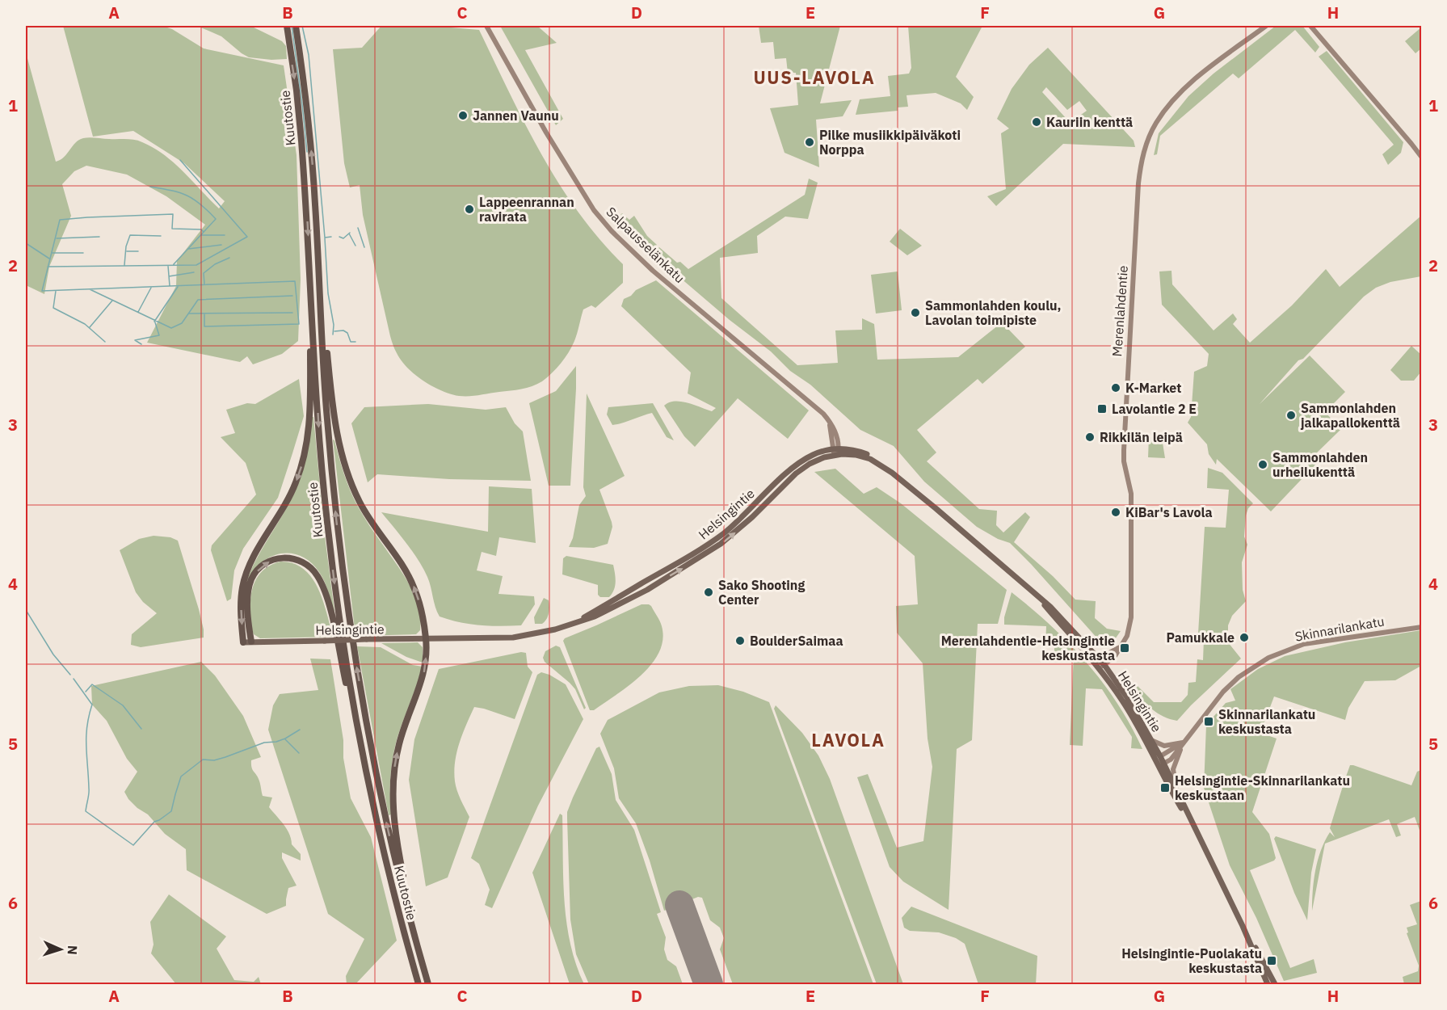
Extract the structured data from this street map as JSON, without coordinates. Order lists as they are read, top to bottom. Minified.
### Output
{"streets":{"highway":["Kuutostie"],"main road":["Salpausselänkatu","Merenlahdentie","Helsingintie","Skinnarilankatu"]},"crossings":[["Salpausselänkatu","Helsingintie"],["Merenlahdentie","Helsingintie"],["Helsingintie","Skinnarilankatu"]],"districts":["UUS-LAVOLA","LAVOLA"],"places":{"other":["Jannen Vaunu","Kauriin kenttä","Pilke musiikkipäiväkoti Norppa","Lappeenrannan ravirata","Sammonlahden koulu, Lavolan toimipiste","K-Market","Sammonlahden jalkapallokenttä","Rikkilän leipä","Sammonlahden urheilukenttä","KiBar's Lavola","Sako Shooting Center","Pamukkale","BoulderSaimaa"],"transit":["Lavolantie 2 E","Merenlahdentie-Helsingintie keskustasta","Skinnarilankatu keskustasta","Helsingintie-Skinnarilankatu keskustaan","Helsingintie-Puolakatu keskustasta"]},"north":"right","grid":{"columns":["A","B","C","D","E","F","G","H"],"rows":["1","2","3","4","5","6"]}}
